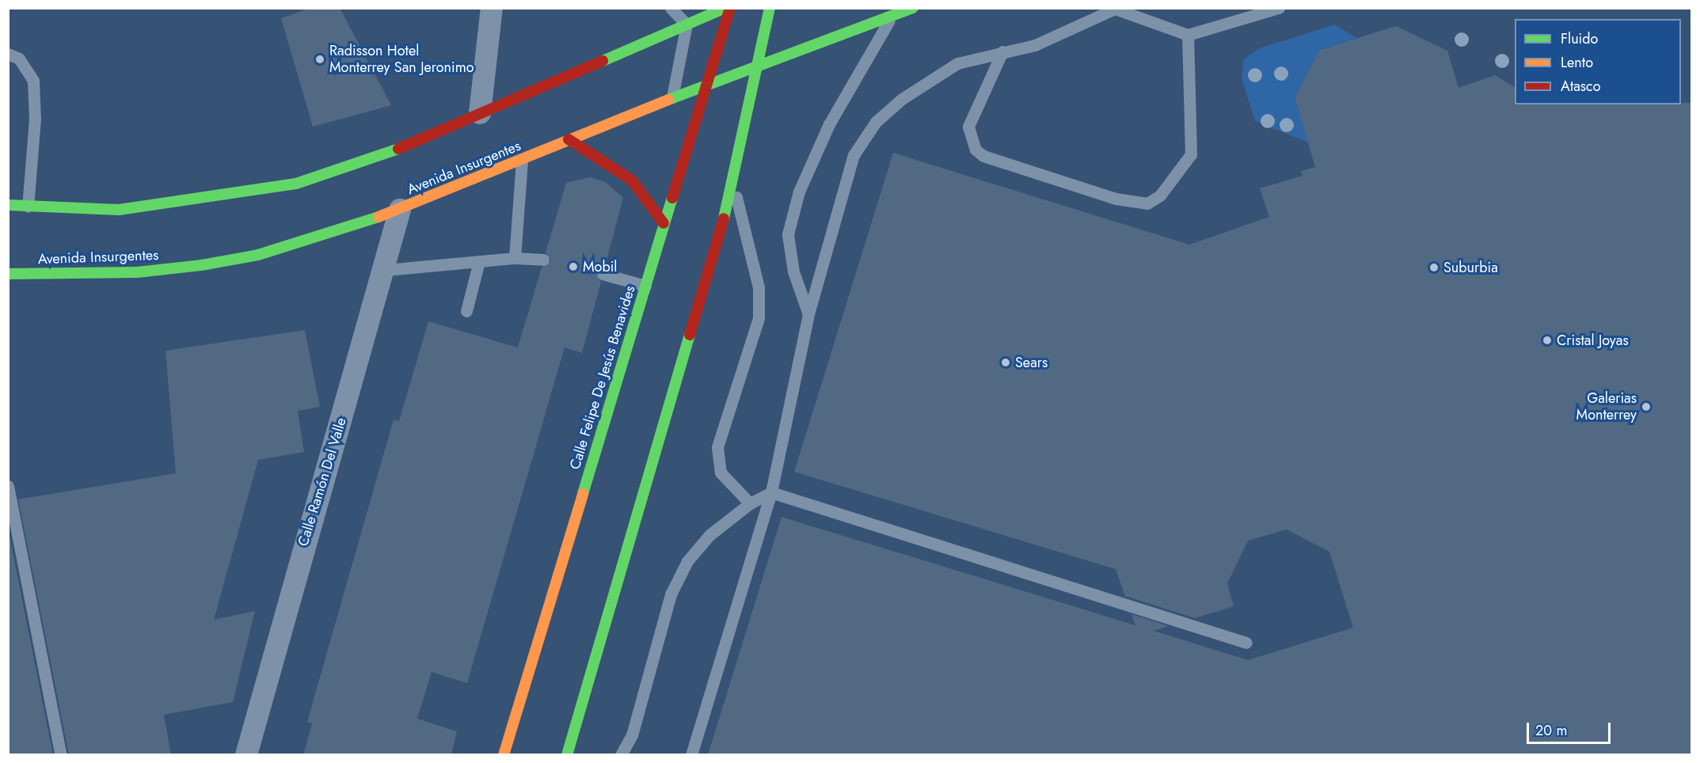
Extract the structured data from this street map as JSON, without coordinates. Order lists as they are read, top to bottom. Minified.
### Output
{"streets":{"main road":["Avenida Insurgentes","Calle Felipe De Jesús Benavides"],"street":["Calle Ramón Del Valle"]},"crossings":[["Avenida Insurgentes","Calle Felipe De Jesús Benavides"],["Avenida Insurgentes","Calle Ramón Del Valle"]],"places":["Radisson Hotel Monterrey San Jeronimo","Mobil","Suburbia","Cristal Joyas","Sears","Galerias Monterrey"],"legend":["Fluido","Lento","Atasco"],"scale_bar":"20 m"}
